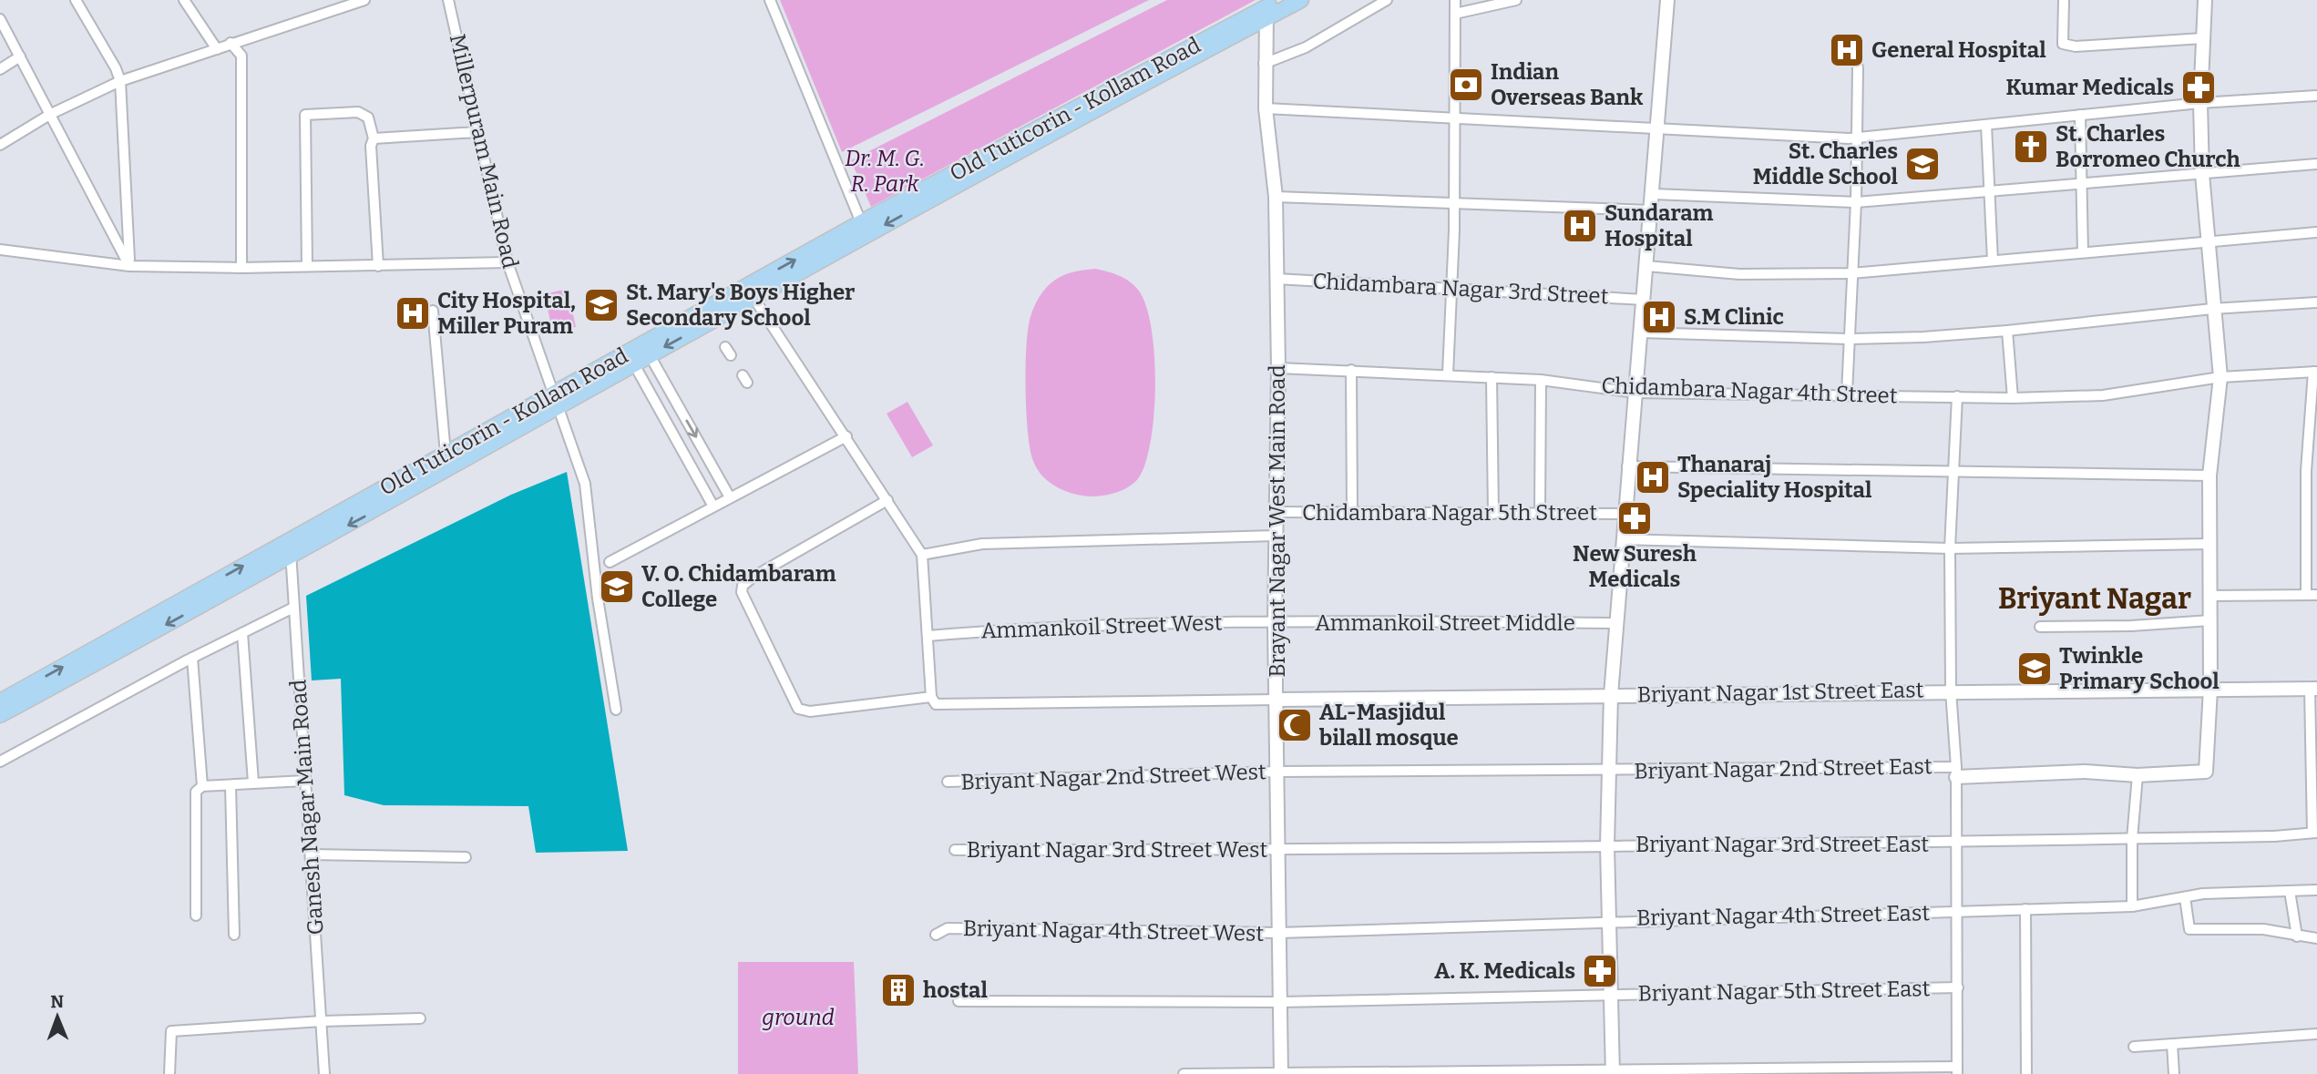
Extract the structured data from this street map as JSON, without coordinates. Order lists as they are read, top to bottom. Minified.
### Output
{"streets":{"main road":["Old Tuticorin - Kollam Road"],"street":["Millerpuram Main Road","Chidambara Nagar 3rd Street","Chidambara Nagar 4th Street","Chidambara Nagar 5th Street","Brayant Nagar West Main Road","Ammankoil Street Middle","Ammankoil Street West","Briyant Nagar 1st Street East","Briyant Nagar 2nd Street East","Briyant Nagar 2nd Street West","Ganesh Nagar Main Road","Briyant Nagar 3rd Street East","Briyant Nagar 3rd Street West","Briyant Nagar 4th Street East","Briyant Nagar 4th Street West","Briyant Nagar 5th Street East"]},"crossings":[["Old Tuticorin - Kollam Road","Millerpuram Main Road"],["Old Tuticorin - Kollam Road","Brayant Nagar West Main Road"],["Old Tuticorin - Kollam Road","Ganesh Nagar Main Road"],["Chidambara Nagar 3rd Street","Brayant Nagar West Main Road"],["Chidambara Nagar 4th Street","Brayant Nagar West Main Road"],["Chidambara Nagar 5th Street","Brayant Nagar West Main Road"],["Brayant Nagar West Main Road","Ammankoil Street Middle"],["Brayant Nagar West Main Road","Ammankoil Street West"],["Brayant Nagar West Main Road","Briyant Nagar 1st Street East"],["Brayant Nagar West Main Road","Briyant Nagar 2nd Street East"],["Brayant Nagar West Main Road","Briyant Nagar 2nd Street West"],["Brayant Nagar West Main Road","Briyant Nagar 3rd Street East"],["Brayant Nagar West Main Road","Briyant Nagar 3rd Street West"],["Brayant Nagar West Main Road","Briyant Nagar 4th Street East"],["Brayant Nagar West Main Road","Briyant Nagar 4th Street West"],["Brayant Nagar West Main Road","Briyant Nagar 5th Street East"],["Ammankoil Street Middle","Ammankoil Street West"],["Briyant Nagar 2nd Street East","Briyant Nagar 2nd Street West"],["Briyant Nagar 3rd Street East","Briyant Nagar 3rd Street West"],["Briyant Nagar 4th Street East","Briyant Nagar 4th Street West"]],"districts":["Briyant Nagar"],"parks":["Dr. M. G. R. Park","ground"],"places":{"hospital":["General Hospital","Sundaram Hospital","City Hospital, Miller Puram","S.M Clinic","Thanaraj Speciality Hospital"],"bank":["Indian Overseas Bank"],"pharmacy":["Kumar Medicals","New Suresh Medicals","A. K. Medicals"],"church":["St. Charles Borromeo Church"],"school or university":["St. Charles Middle School","St. Mary's Boys Higher Secondary School","V. O. Chidambaram College","Twinkle Primary School"],"mosque":["AL-Masjidul bilall mosque"],"building":["hostal"]},"north":"top"}
